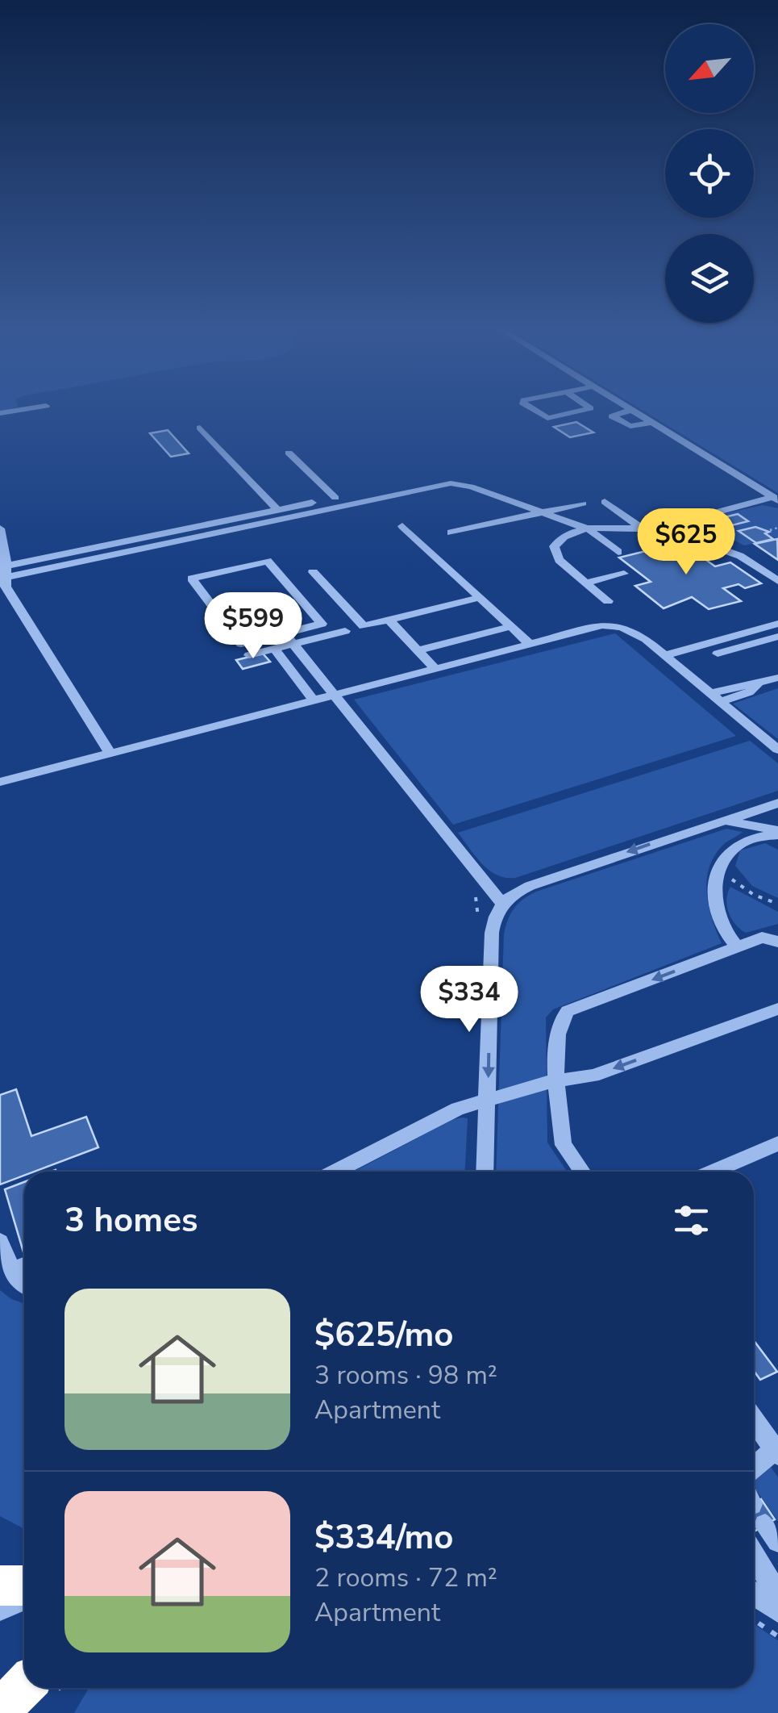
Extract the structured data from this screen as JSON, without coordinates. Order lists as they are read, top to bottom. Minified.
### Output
{"north":"bottom left","page":{"price":["$625","$599","$334"],"heading":"3 homes","list":[{"name":"$625/mo","note":"3 rooms · 98 m² · Apartment"},{"name":"$334/mo","note":"2 rooms · 72 m² · Apartment"}]}}
